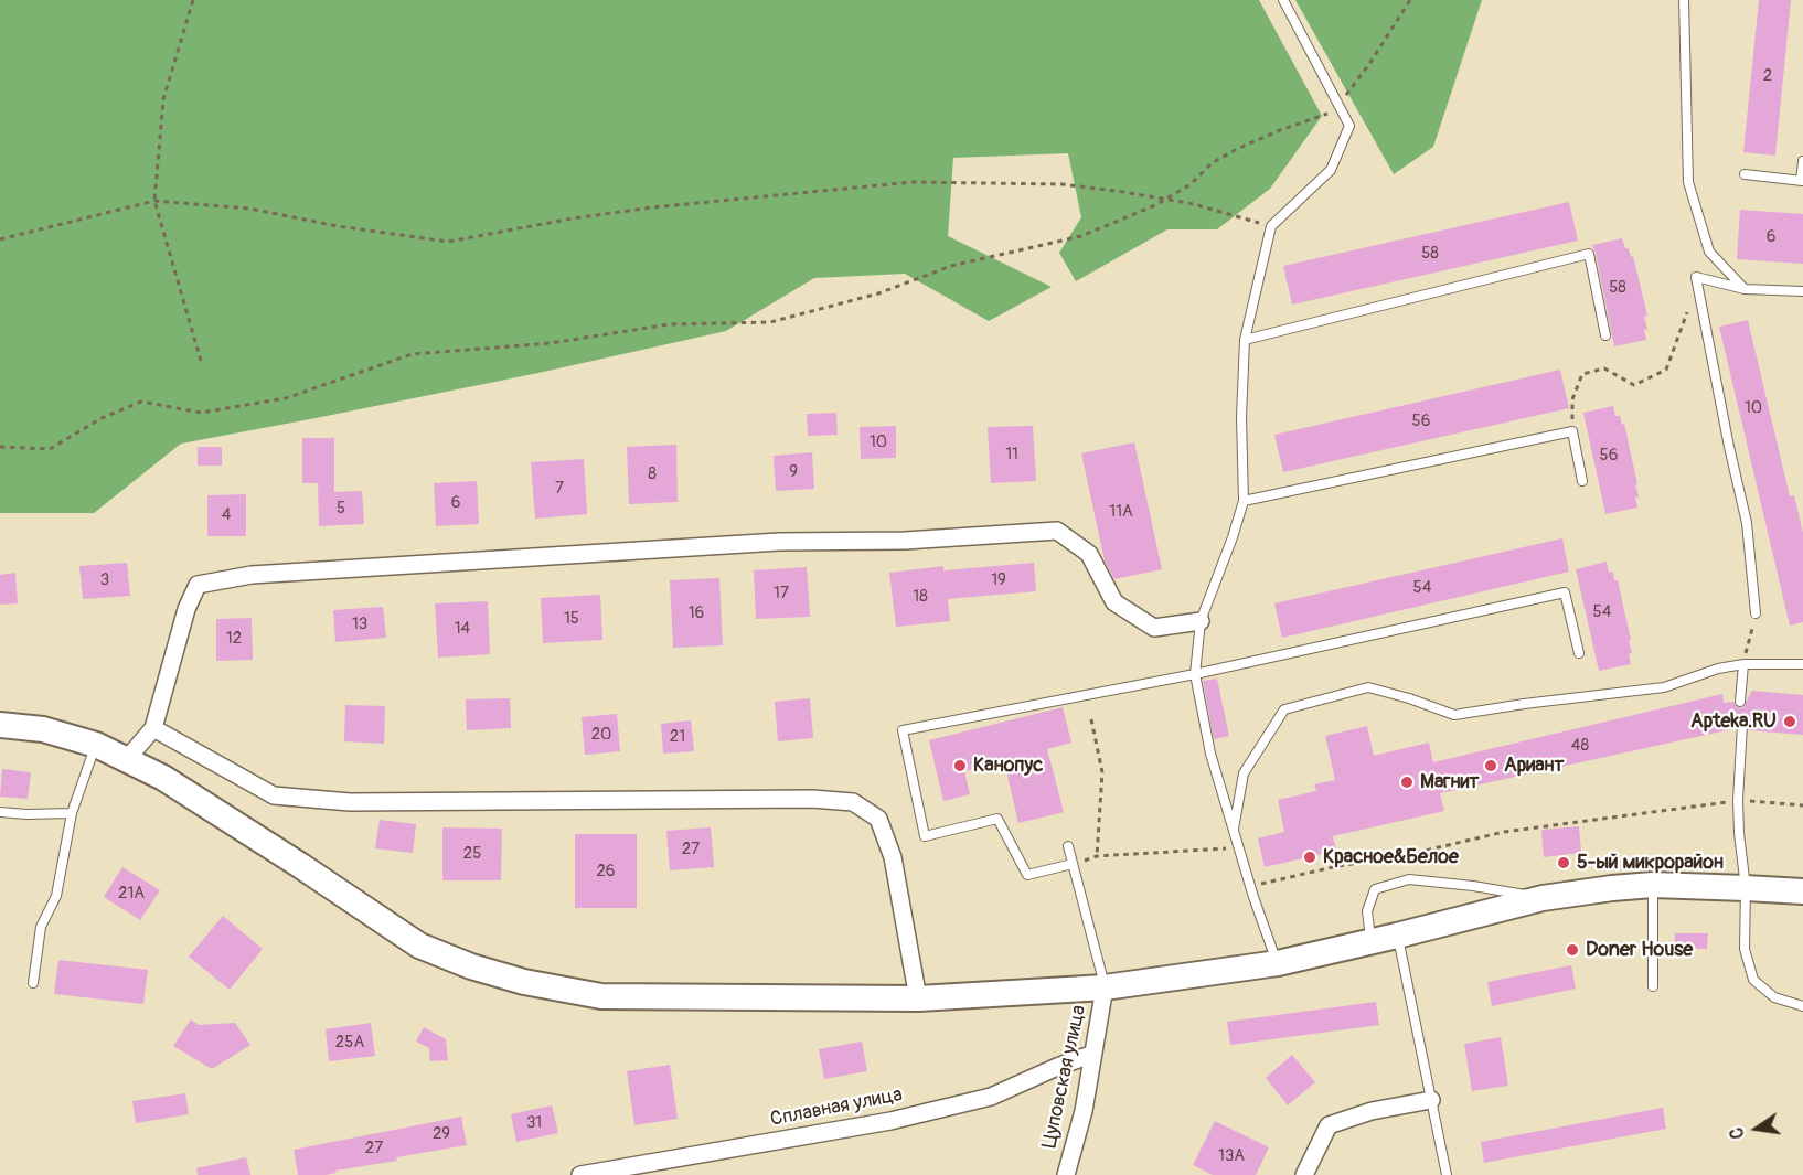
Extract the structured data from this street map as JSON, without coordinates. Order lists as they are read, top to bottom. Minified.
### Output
{"streets":{"street":["Цуповская улица","Сплавная улица"]},"crossings":[["Цуповская улица","Сплавная улица"]],"places":["Apteka.RU","Канопус","Ариант","Магнит","Красное&Белое","5-ый микрорайон","Doner House"],"house_numbers":["2","6","58","58","10","56","10","11","56","9","8","7","6","5","11А","4","3","19","54","17","18","54","16","15","13","14","12","20","21","48","27","25","26","21А","25А","31","29","27","13А"],"north":"left"}
